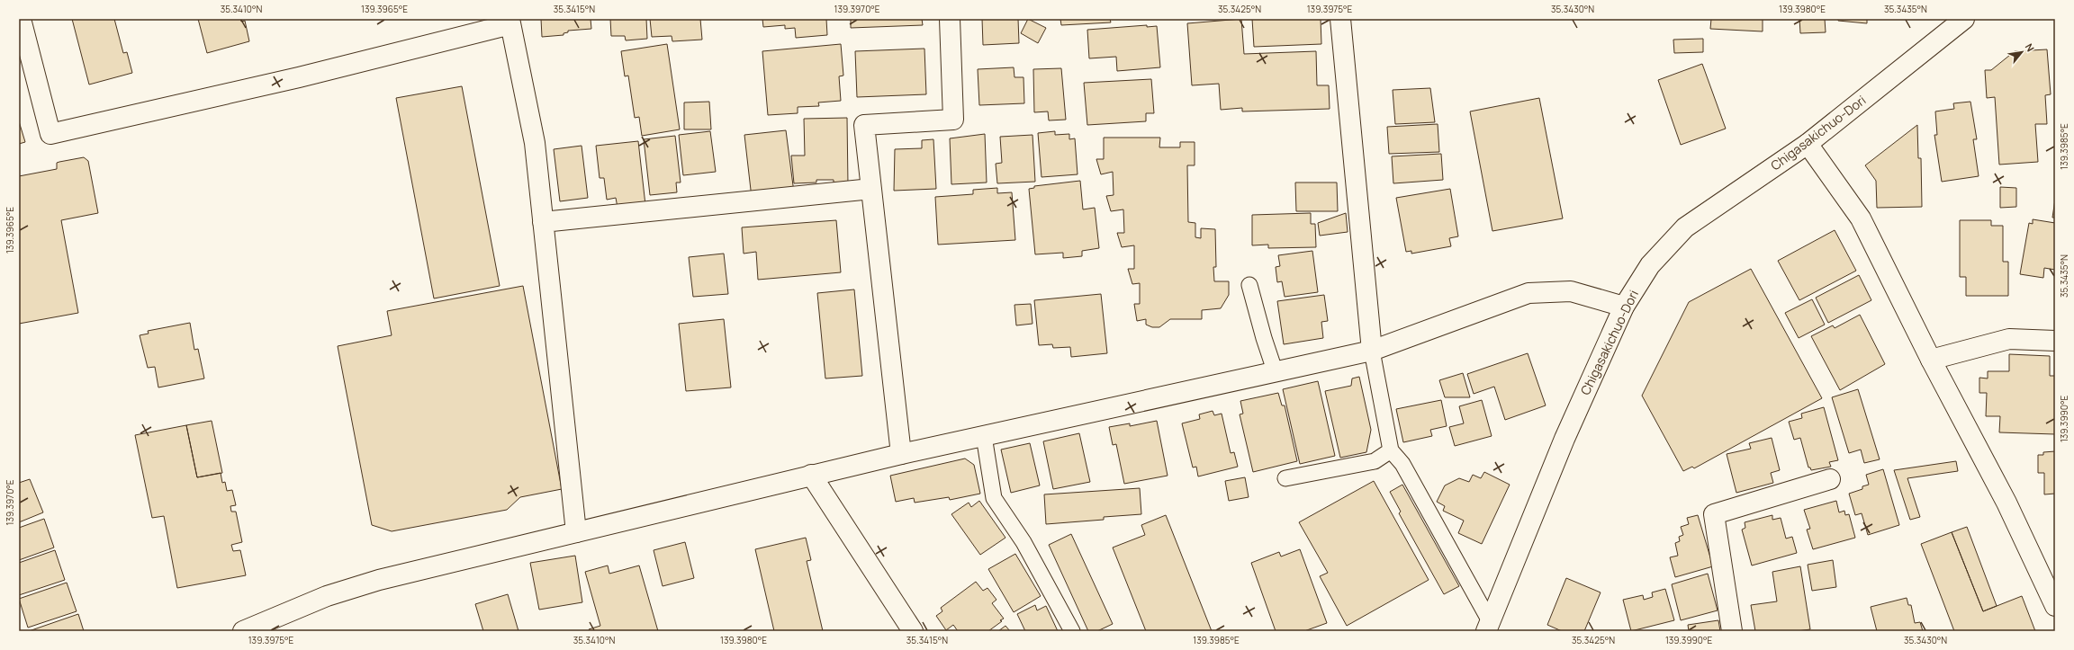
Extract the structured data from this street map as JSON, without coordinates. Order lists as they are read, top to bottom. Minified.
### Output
{"streets":{"street":["Chigasakichuo-Dori"]},"north":"top right","coordinates":["35.3410°N","139.3965°E","35.3415°N","139.3970°E","35.3425°N","139.3975°E","35.3430°N","139.3980°E","35.3435°N","139.3985°E","139.3990°E"]}
